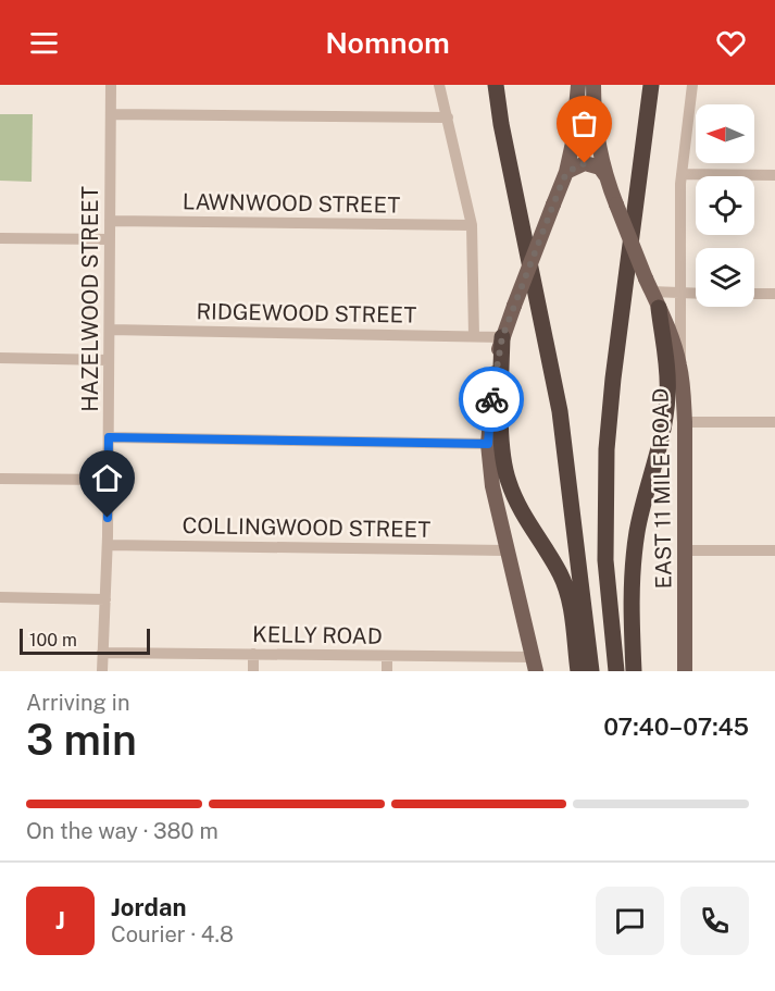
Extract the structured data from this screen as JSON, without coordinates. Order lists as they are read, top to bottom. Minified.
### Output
{"streets":{"main road":["EAST 11 MILE ROAD"],"street":["LAWNWOOD STREET","HAZELWOOD STREET","RIDGEWOOD STREET","COLLINGWOOD STREET","KELLY ROAD"]},"crossings":[["LAWNWOOD STREET","HAZELWOOD STREET"],["HAZELWOOD STREET","RIDGEWOOD STREET"],["HAZELWOOD STREET","COLLINGWOOD STREET"],["HAZELWOOD STREET","KELLY ROAD"]],"scale_bar":"100 m","north":"left","page":{"header":"Nomnom","scale":"100 m","heading":["3 min","Arriving in","07:40–07:45"],"panel":["Jordan","Courier · 4.8"],"bar":"On the way · 380 m","round":"J"}}
